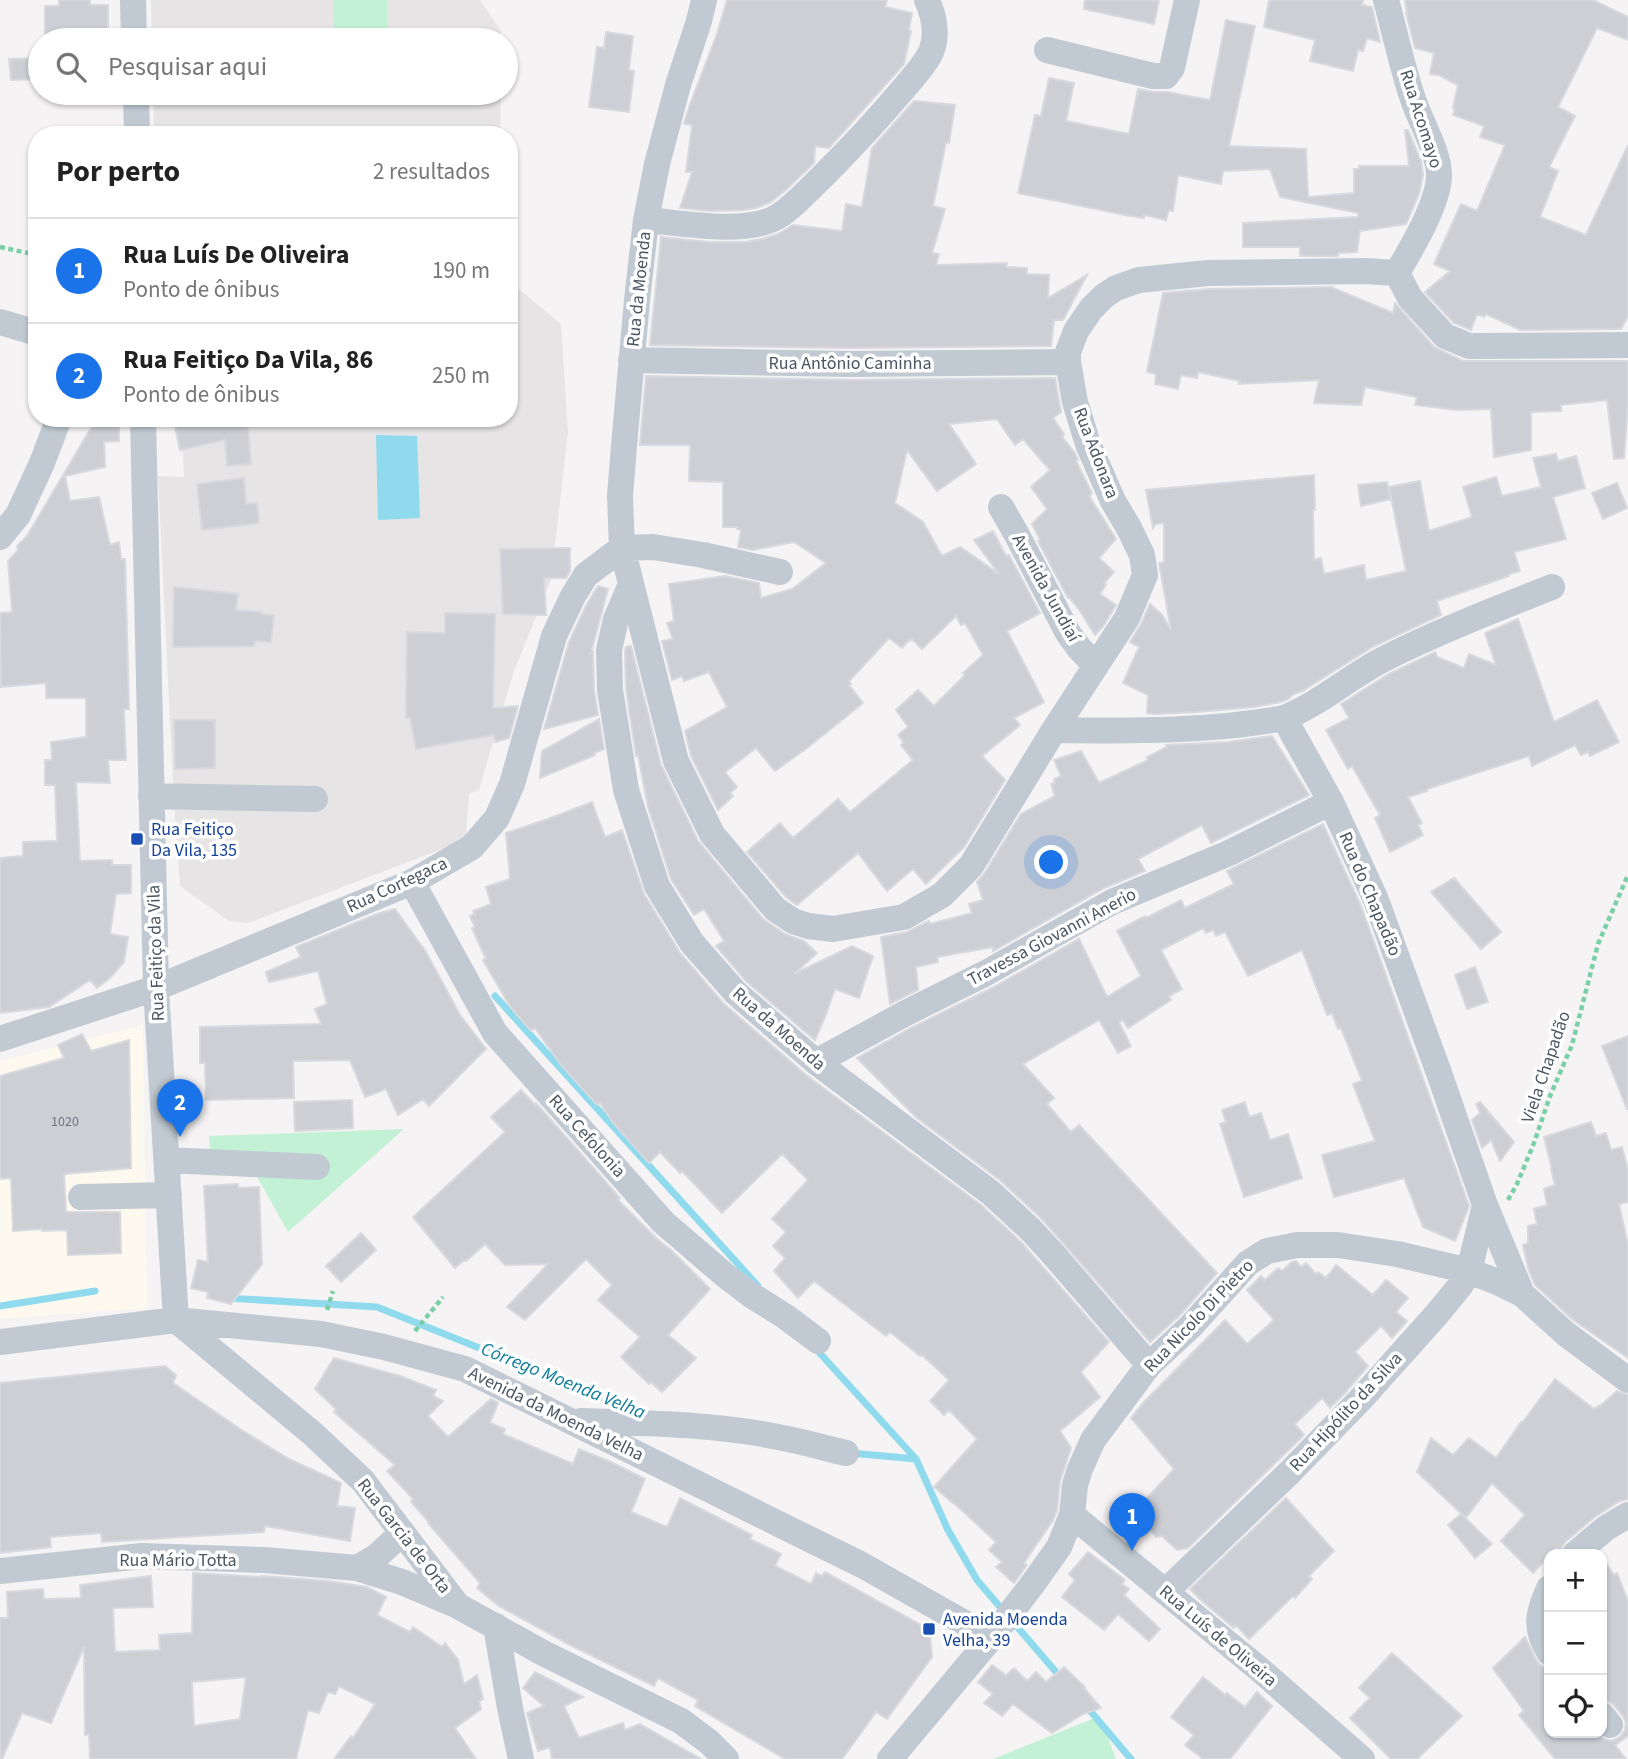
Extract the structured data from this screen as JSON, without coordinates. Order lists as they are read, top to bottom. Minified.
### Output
{"streets":{"street":["Rua Acomayo","Rua da Moenda","Rua Antônio Caminha","Rua Adonara","Avenida Jundiaí","Rua Cortegaca","Rua do Chapadão","Travessa Giovanni Anerio","Rua Feitiço da Vila","Rua Cefolonia","Rua Nicolo Di Pietro","Rua Hipólito da Silva","Avenida da Moenda Velha","Rua Garcia de Orta","Rua Mário Totta","Rua Luís de Oliveira"],"path":["Viela Chapadão"]},"crossings":[["Rua Acomayo","Rua Adonara"],["Rua da Moenda","Rua Antônio Caminha"],["Rua da Moenda","Rua Adonara"],["Rua da Moenda","Rua Cortegaca"],["Rua da Moenda","Travessa Giovanni Anerio"],["Rua da Moenda","Rua Nicolo Di Pietro"],["Rua Antônio Caminha","Rua Adonara"],["Rua Adonara","Avenida Jundiaí"],["Rua Cortegaca","Rua Feitiço da Vila"],["Rua Cortegaca","Rua Cefolonia"],["Rua do Chapadão","Travessa Giovanni Anerio"],["Rua do Chapadão","Viela Chapadão"],["Rua do Chapadão","Rua Nicolo Di Pietro"],["Rua do Chapadão","Rua Hipólito da Silva"],["Rua Feitiço da Vila","Avenida da Moenda Velha"],["Rua Feitiço da Vila","Rua Garcia de Orta"],["Viela Chapadão","Rua Hipólito da Silva"],["Rua Nicolo Di Pietro","Rua Hipólito da Silva"],["Rua Nicolo Di Pietro","Avenida da Moenda Velha"],["Rua Nicolo Di Pietro","Rua Luís de Oliveira"],["Rua Hipólito da Silva","Rua Luís de Oliveira"],["Avenida da Moenda Velha","Rua Garcia de Orta"],["Rua Garcia de Orta","Rua Mário Totta"]],"water":["Córrego Moenda Velha"],"places":{"transit":["Rua Feitiço Da Vila, 135","Avenida Moenda Velha, 39"]},"house_numbers":["1020"],"page":{"search":"Pesquisar aqui","heading":["Por perto","2 resultados"],"list":[{"mark":"1","name":"Rua Luís De Oliveira","note":"Ponto de ônibus","value":"190 m"},{"mark":"2","name":"Rua Feitiço Da Vila, 86","note":"Ponto de ônibus","value":"250 m"}],"pins":["2","1"],"map_buttons":["+","−"]}}
